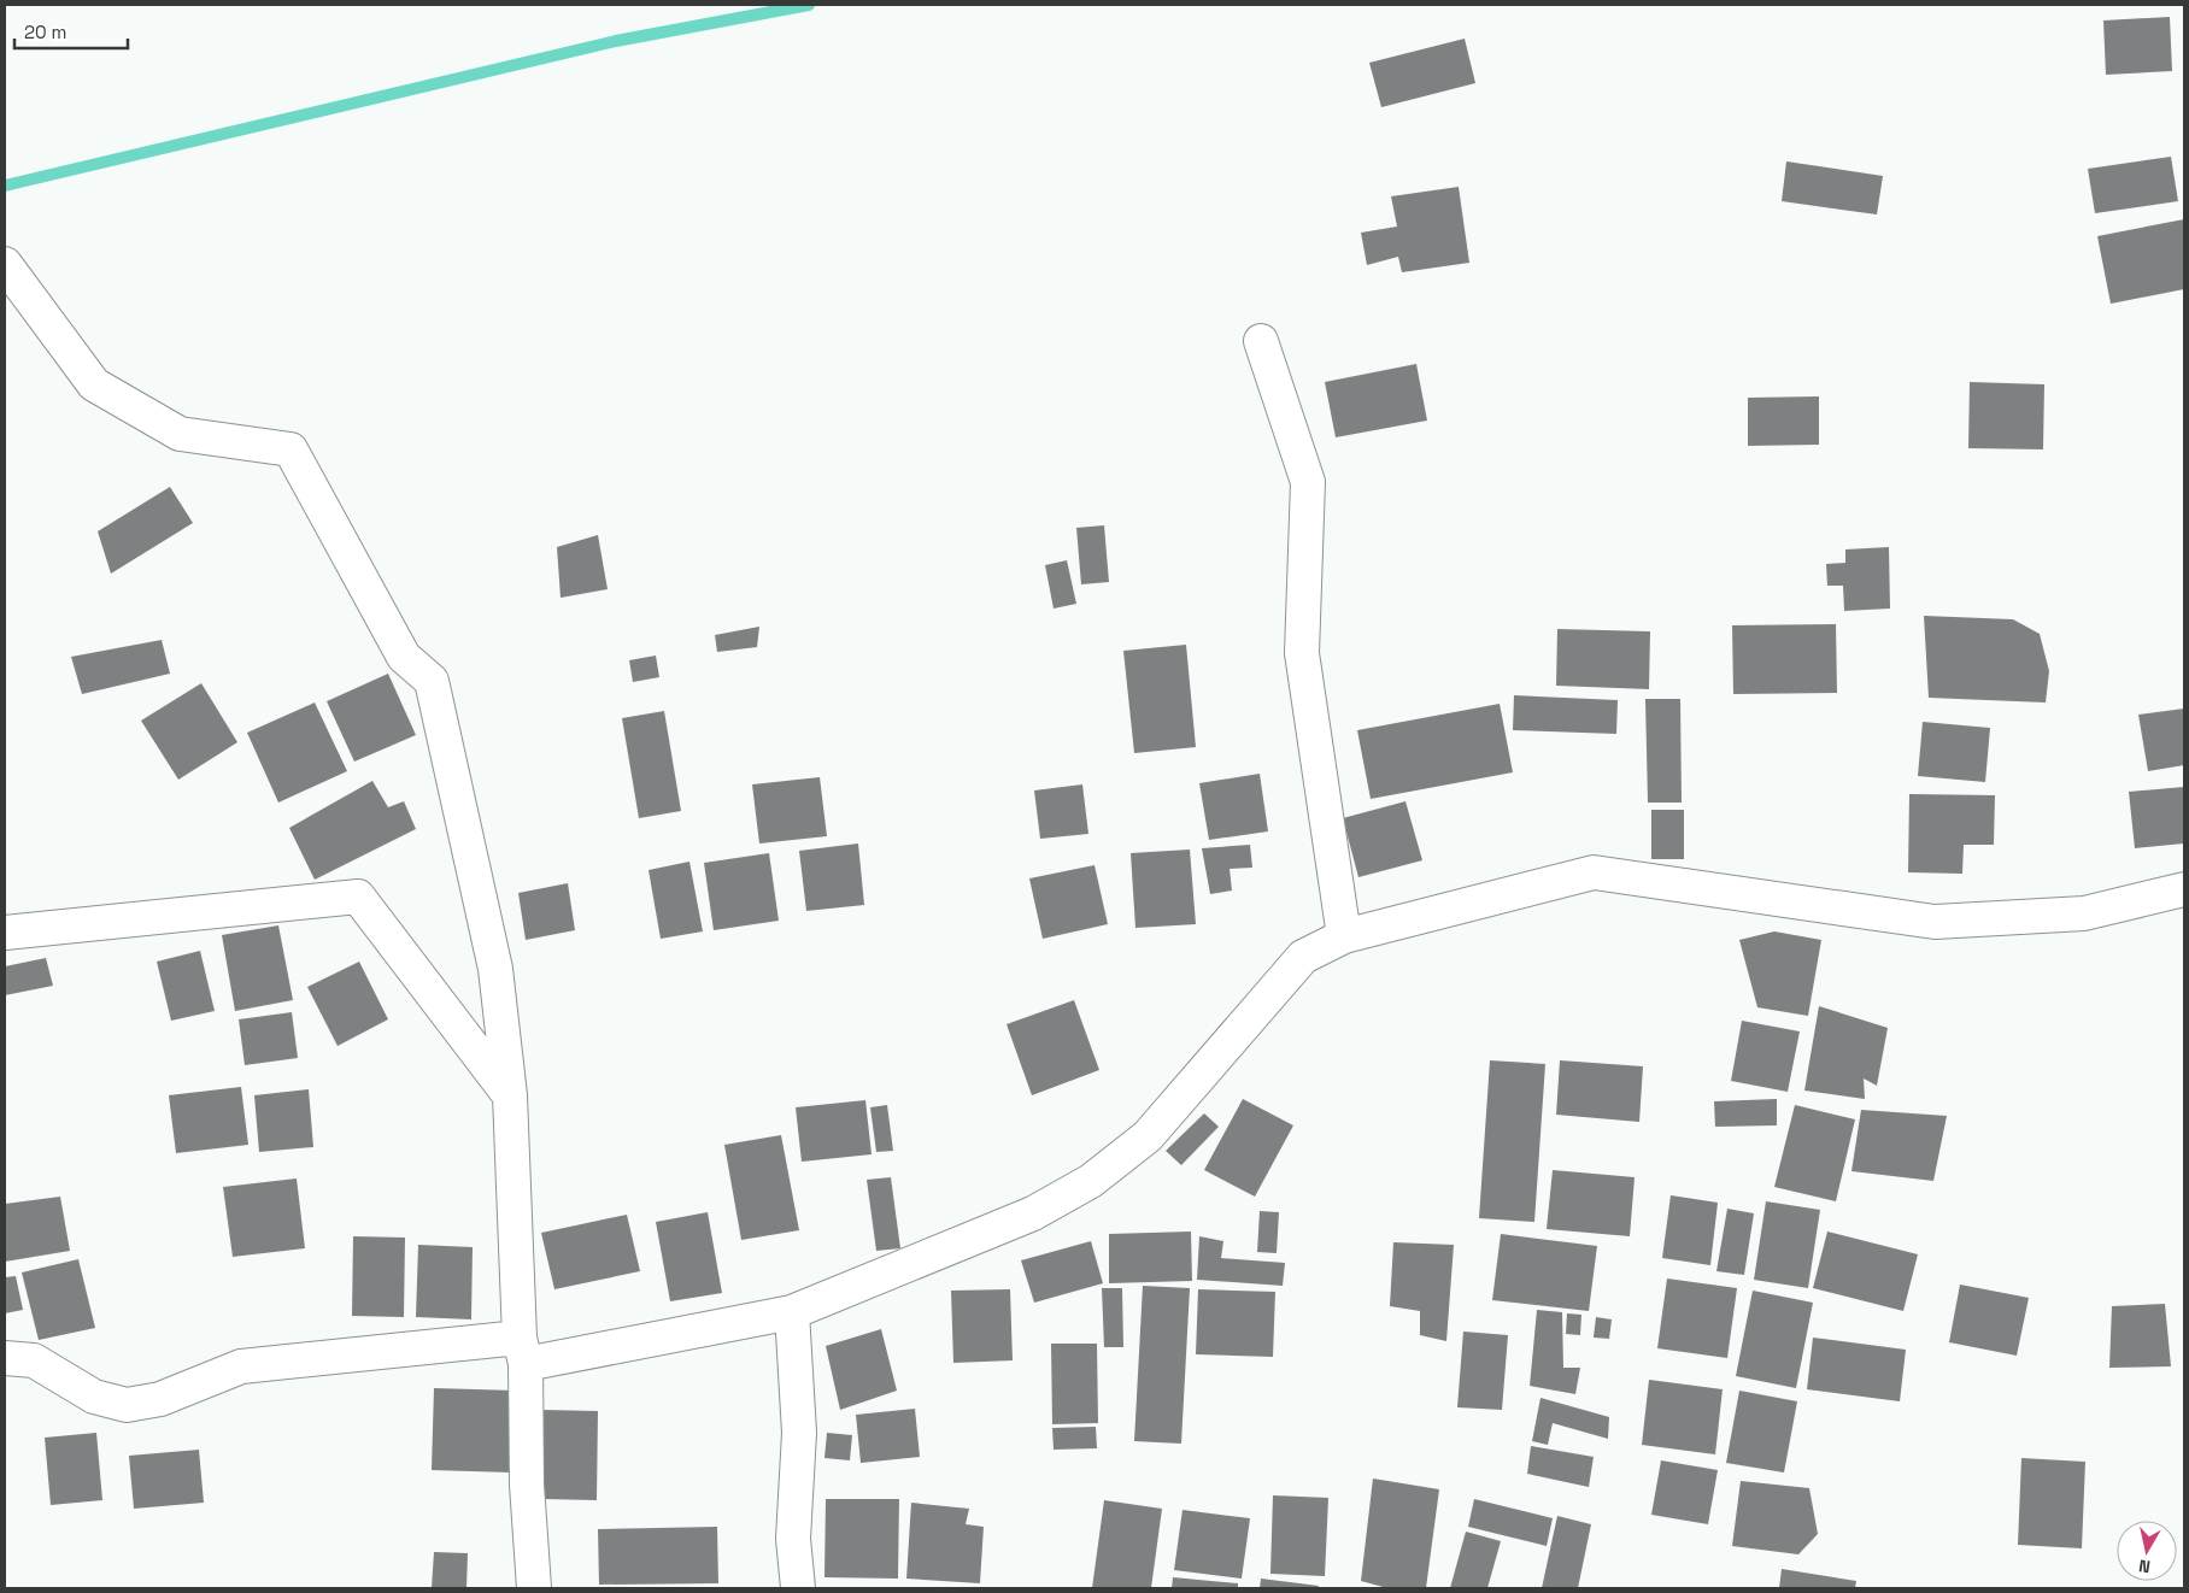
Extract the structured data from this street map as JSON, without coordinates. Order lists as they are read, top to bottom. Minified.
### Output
{"scale_bar":"20 m","north":"bottom"}
